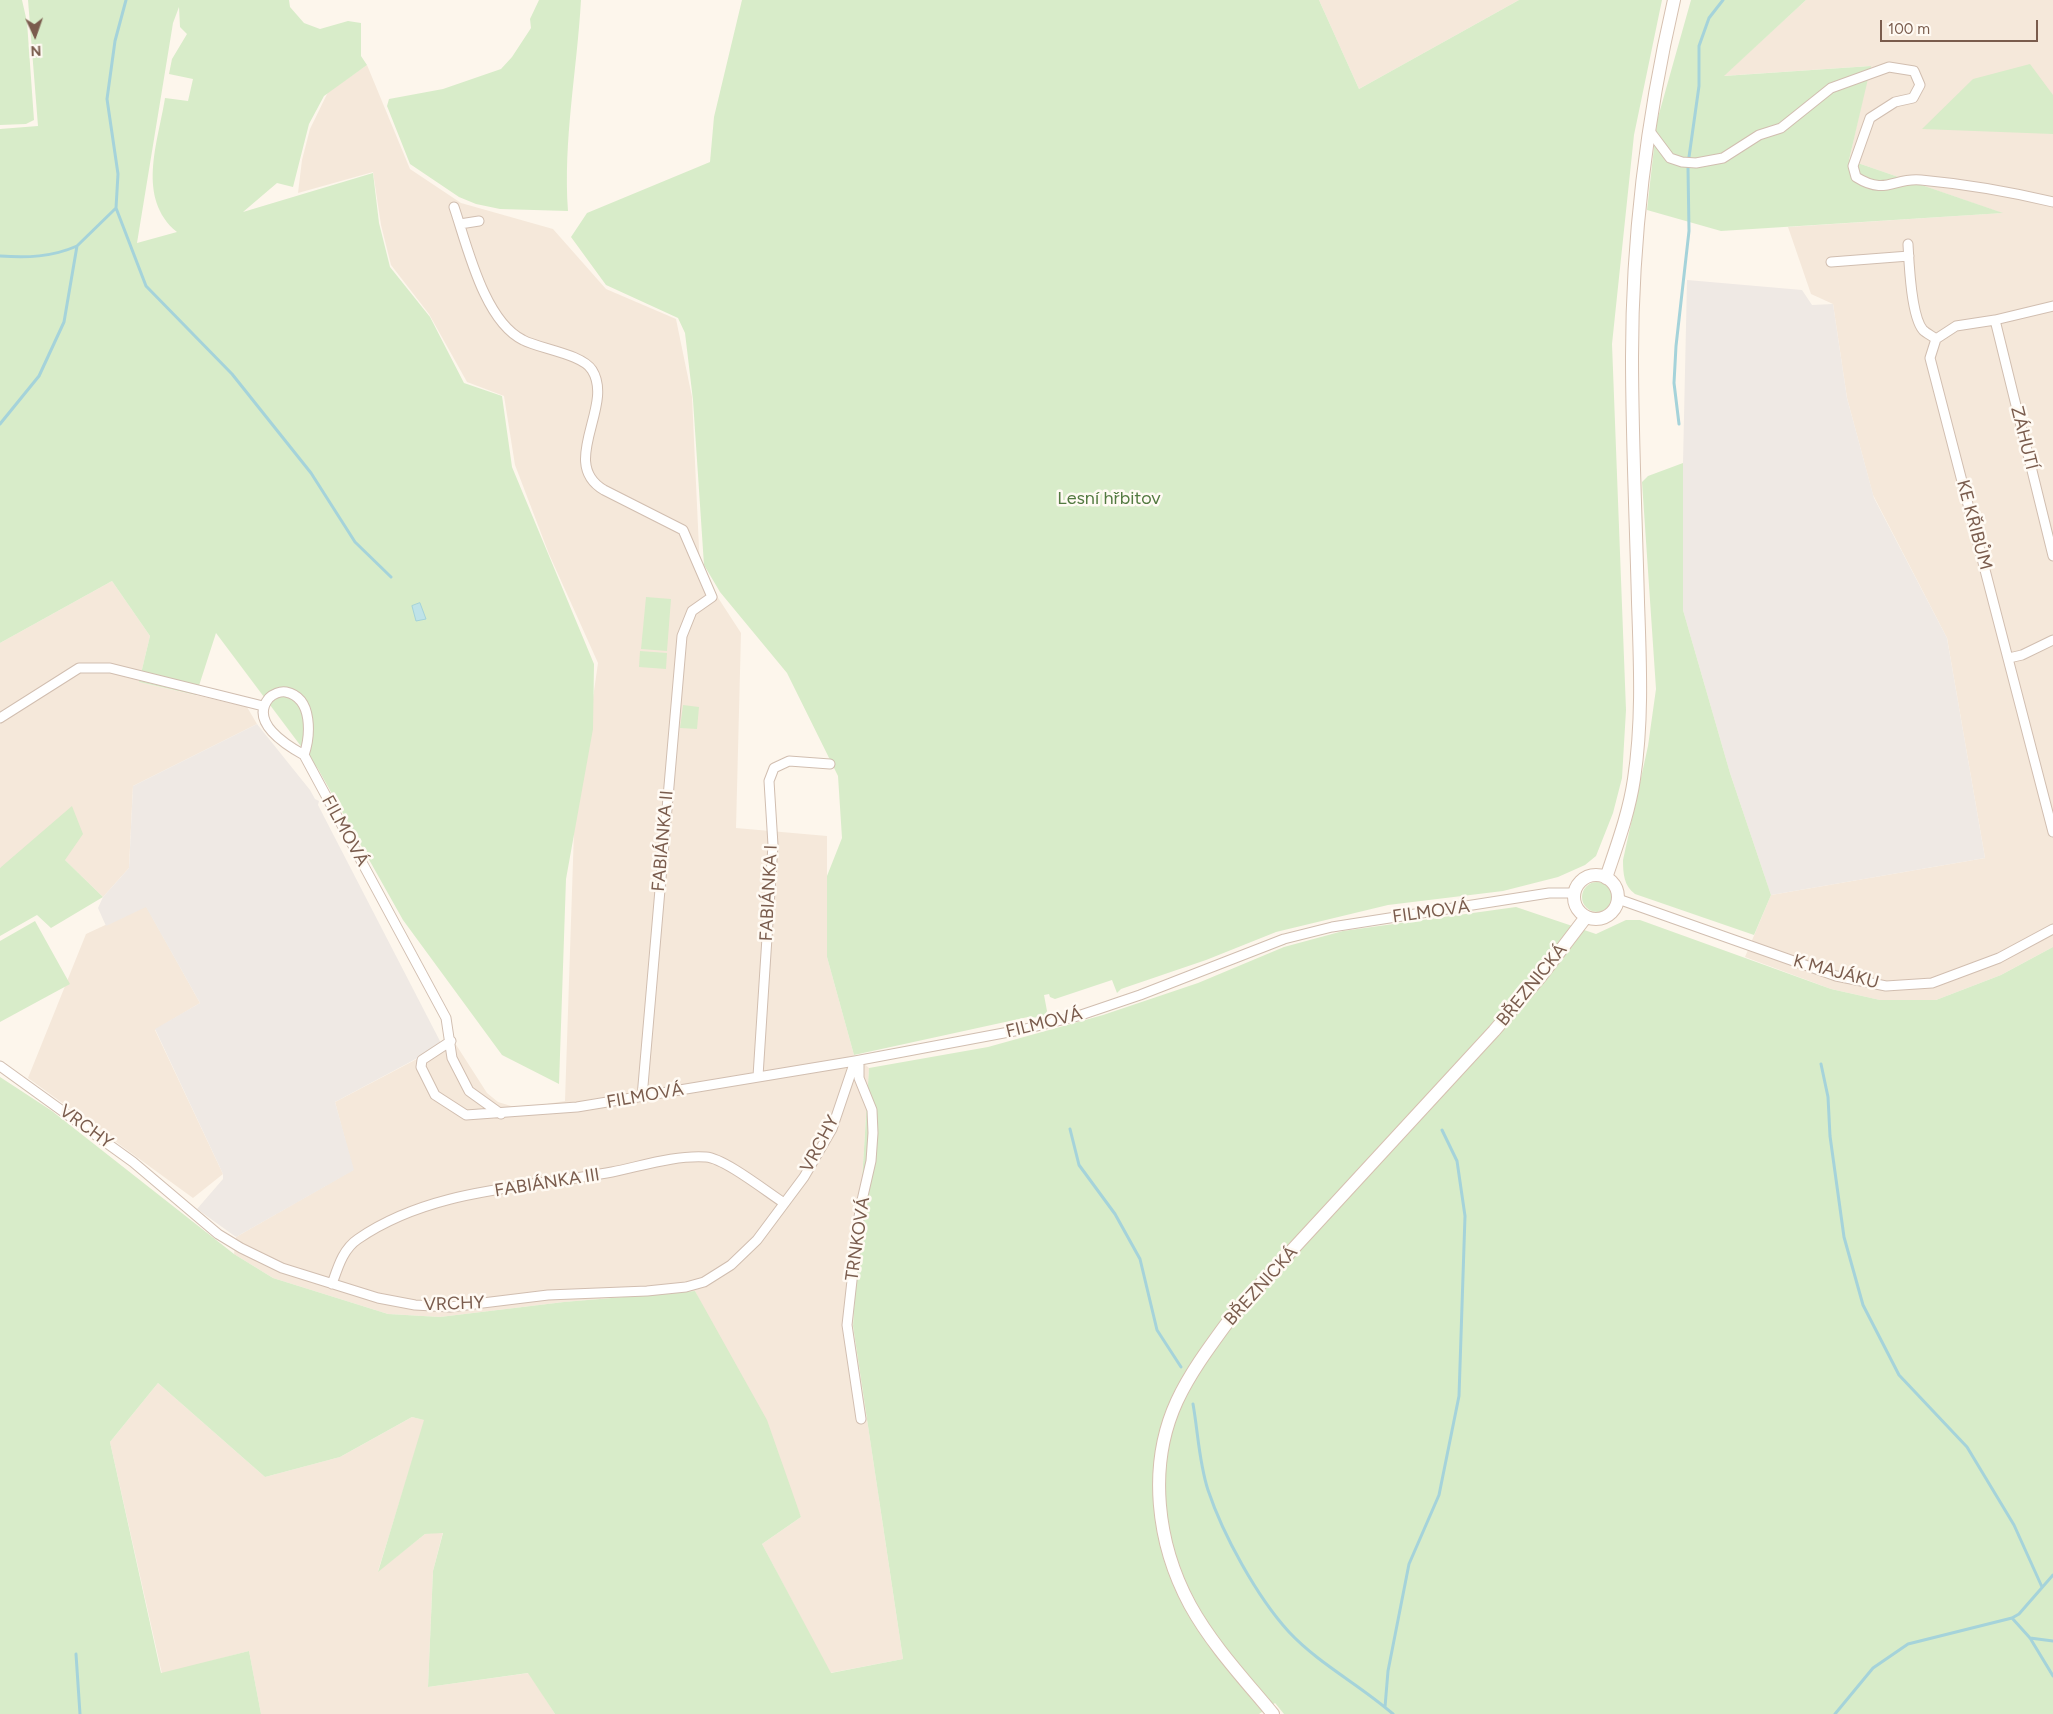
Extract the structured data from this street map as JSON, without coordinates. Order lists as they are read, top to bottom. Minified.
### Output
{"streets":{"main road":["BŘEZNICKÁ"],"street":["ZÁHUTÍ","KE KŘIBŮM","FILMOVÁ","FABIÁNKA II","FABIÁNKA I","K MAJÁKU","VRCHY","FABIÁNKA III","TRNKOVÁ"]},"crossings":[["FILMOVÁ","FABIÁNKA II"],["FILMOVÁ","FABIÁNKA I"],["FILMOVÁ","K MAJÁKU"],["FILMOVÁ","BŘEZNICKÁ"],["FILMOVÁ","VRCHY"],["FILMOVÁ","TRNKOVÁ"],["K MAJÁKU","BŘEZNICKÁ"],["VRCHY","FABIÁNKA III"],["VRCHY","TRNKOVÁ"]],"parks":["Lesní hřbitov"],"scale_bar":"100 m","north":"bottom"}
